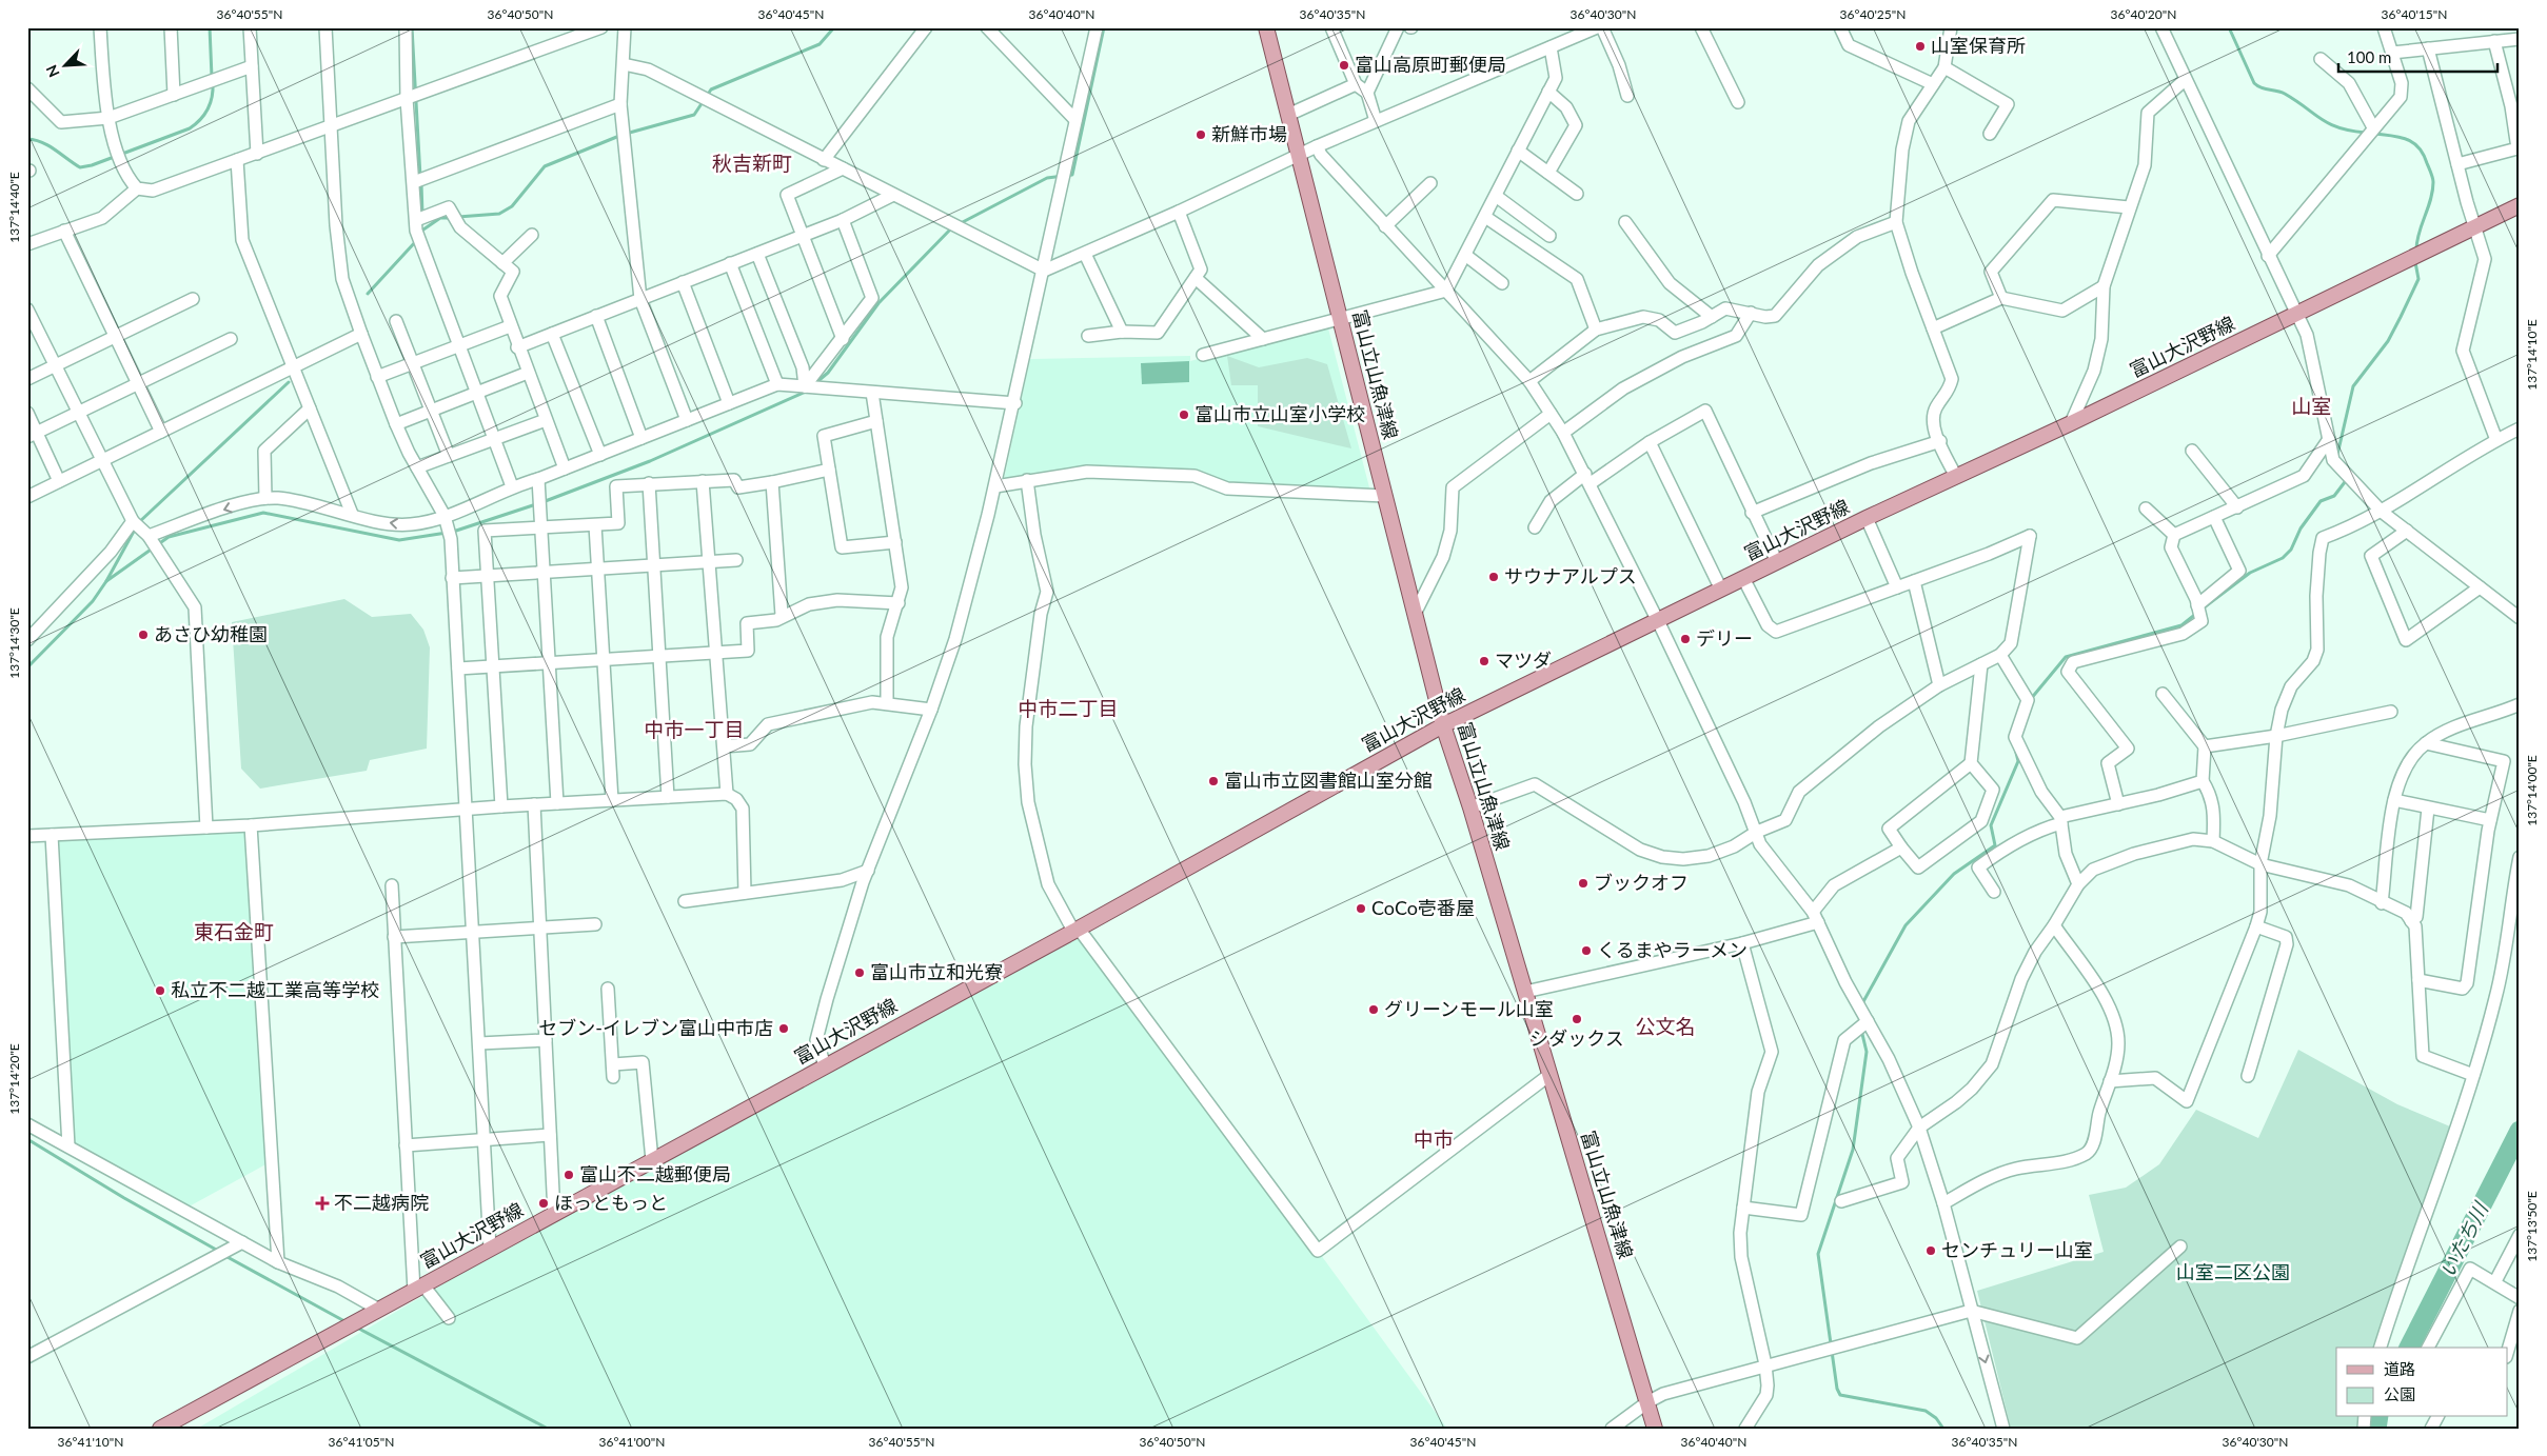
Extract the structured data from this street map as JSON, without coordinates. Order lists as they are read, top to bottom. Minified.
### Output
{"streets":{"main road":["富山大沢野線","富山立山魚津線"]},"crossings":[["富山大沢野線","富山立山魚津線"]],"districts":["秋吉新町","山室","中市二丁目","中市一丁目","東石金町","公文名","中市"],"water":["いたち川"],"parks":["山室二区公園"],"places":{"other":["山室保育所","富山高原町郵便局","新鮮市場","富山市立山室小学校","サウナアルプス","あさひ幼稚園","デリー","マツダ","富山市立図書館山室分館","ブックオフ","CoCo壱番屋","くるまやラーメン","富山市立和光寮","私立不二越工業高等学校","グリーンモール山室","シダックス","セブン-イレブン富山中市店","富山不二越郵便局","ほっともっと","センチュリー山室"],"health":["不二越病院"]},"legend":["道路","公園"],"scale_bar":"100 m","north":"bottom left","coordinates":["36°40'55\"N","36°40'50\"N","36°40'45\"N","36°40'40\"N","36°40'35\"N","36°40'30\"N","36°40'25\"N","36°40'20\"N","36°40'15\"N","137°14'40\"E","137°14'10\"E","137°14'30\"E","137°14'00\"E","137°14'20\"E","137°13'50\"E","36°41'10\"N","36°41'05\"N","36°41'00\"N"]}
